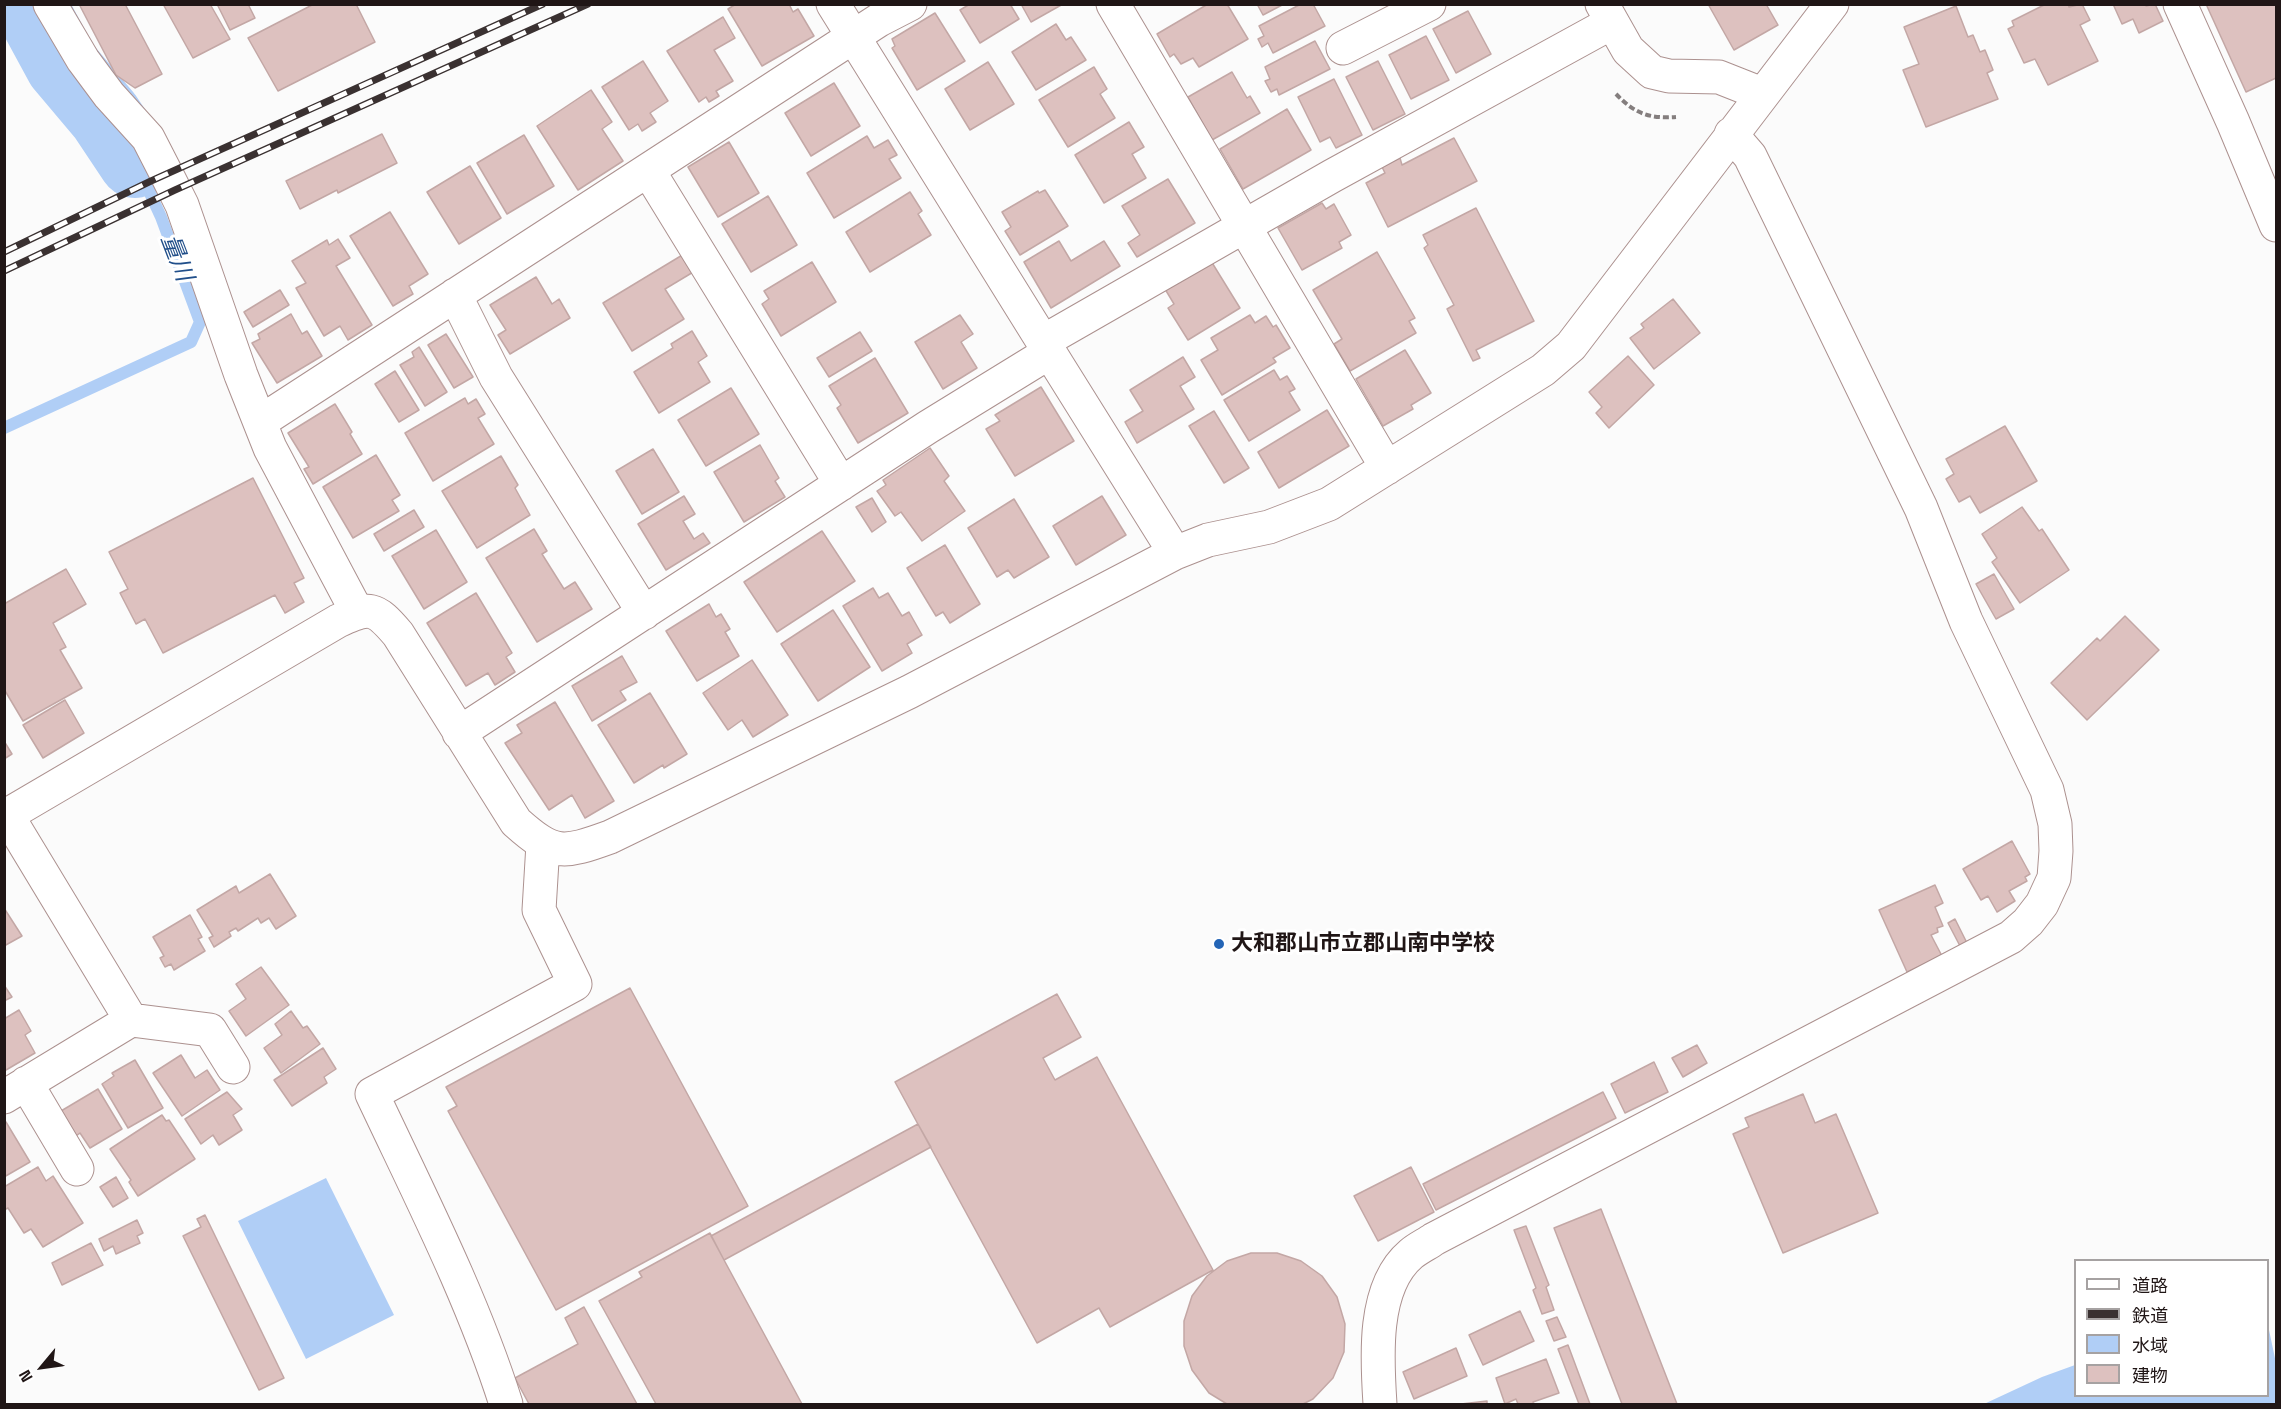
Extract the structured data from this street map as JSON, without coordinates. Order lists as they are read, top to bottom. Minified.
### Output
{"water":["量川"],"places":["大和郡山市立郡山南中学校"],"legend":["道路","鉄道","水域","建物"],"north":"bottom left"}
